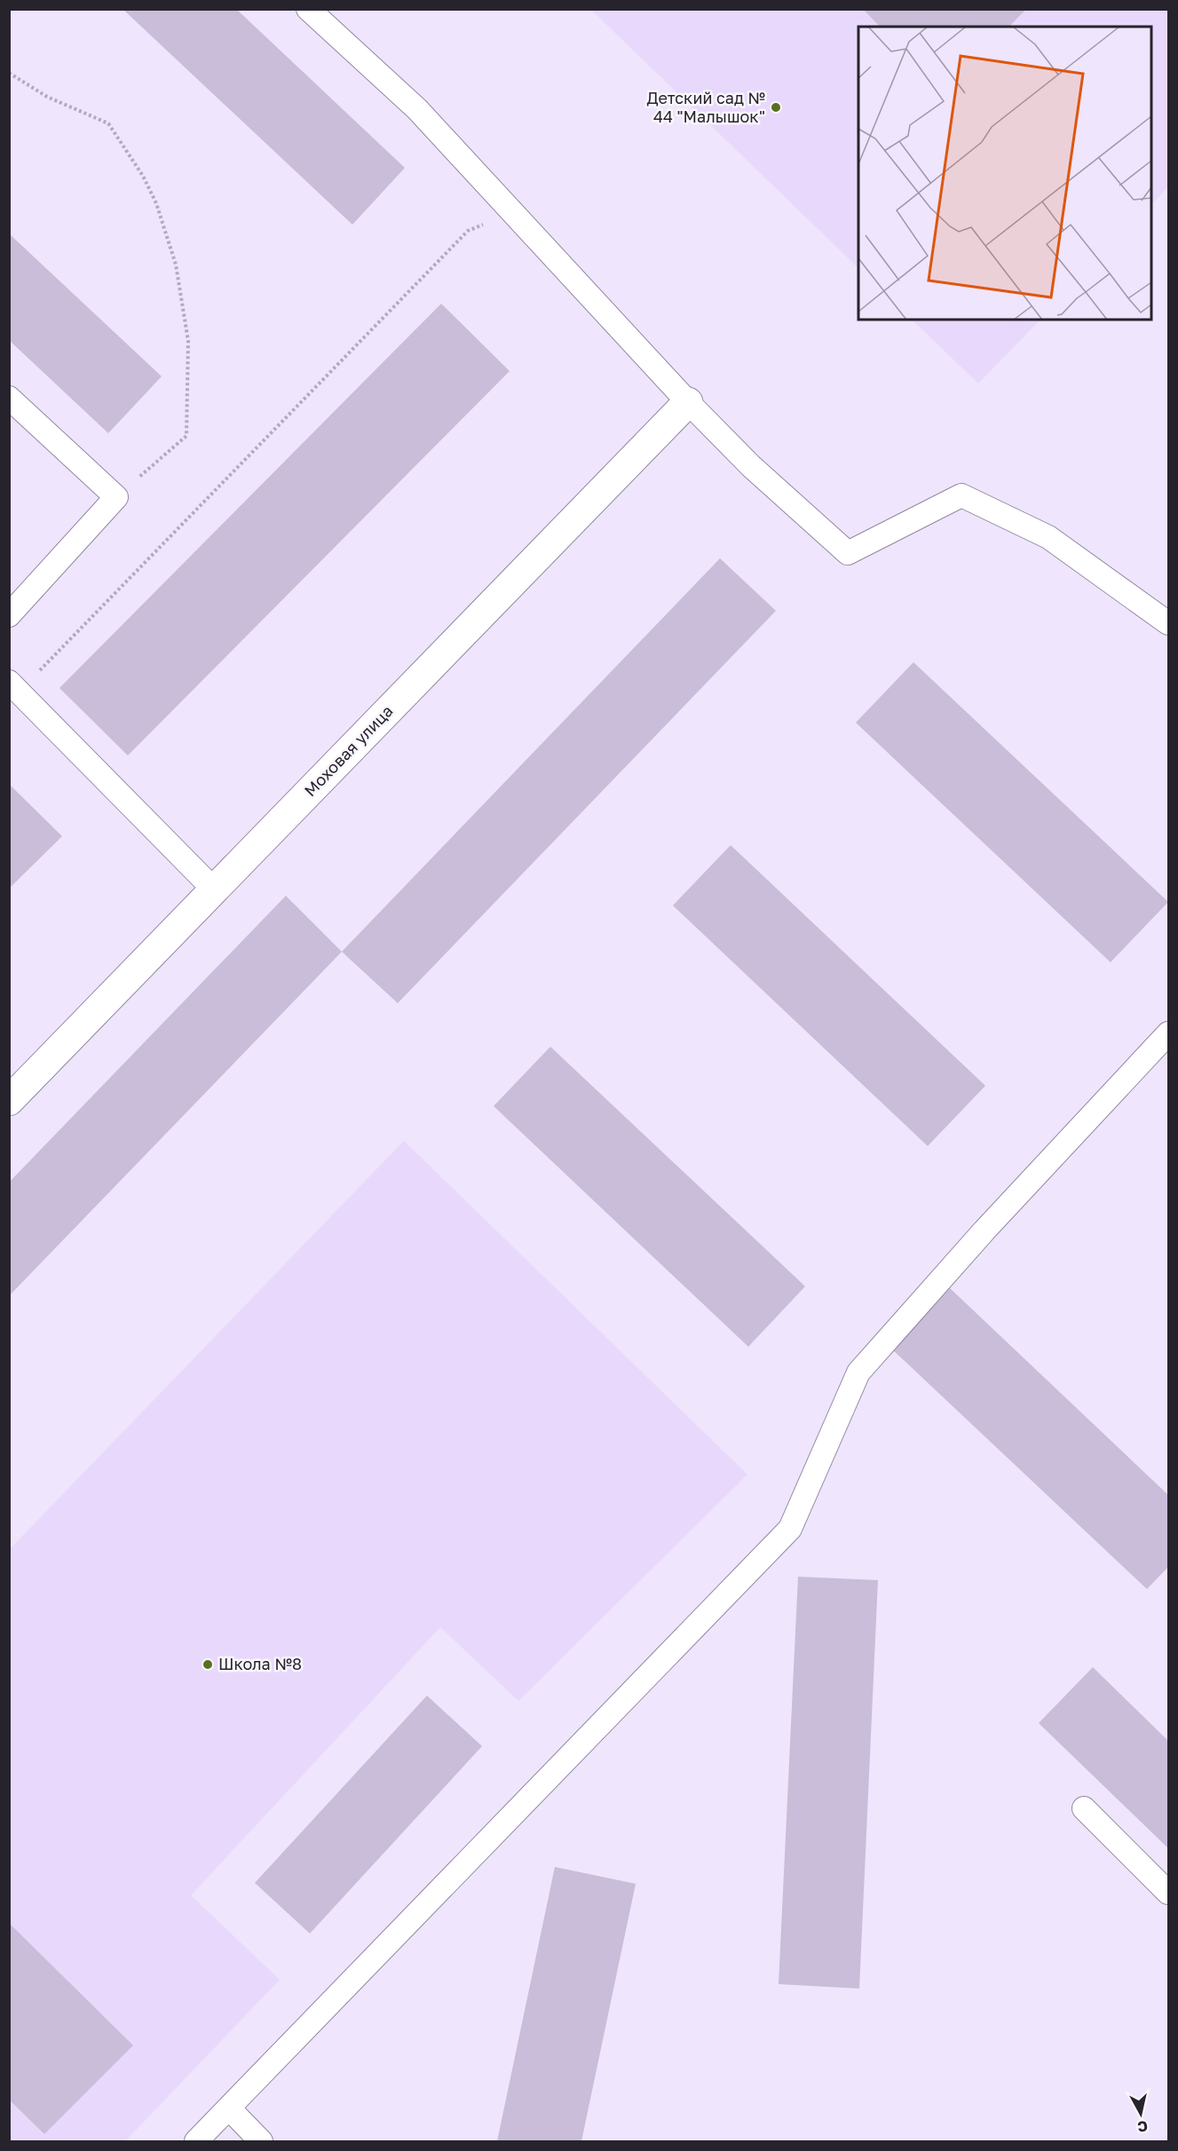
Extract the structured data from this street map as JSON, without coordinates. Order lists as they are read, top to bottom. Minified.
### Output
{"streets":{"street":["Моховая улица"]},"places":["Детский сад № 44 \"Малышок\"","Школа №8"],"north":"bottom"}
